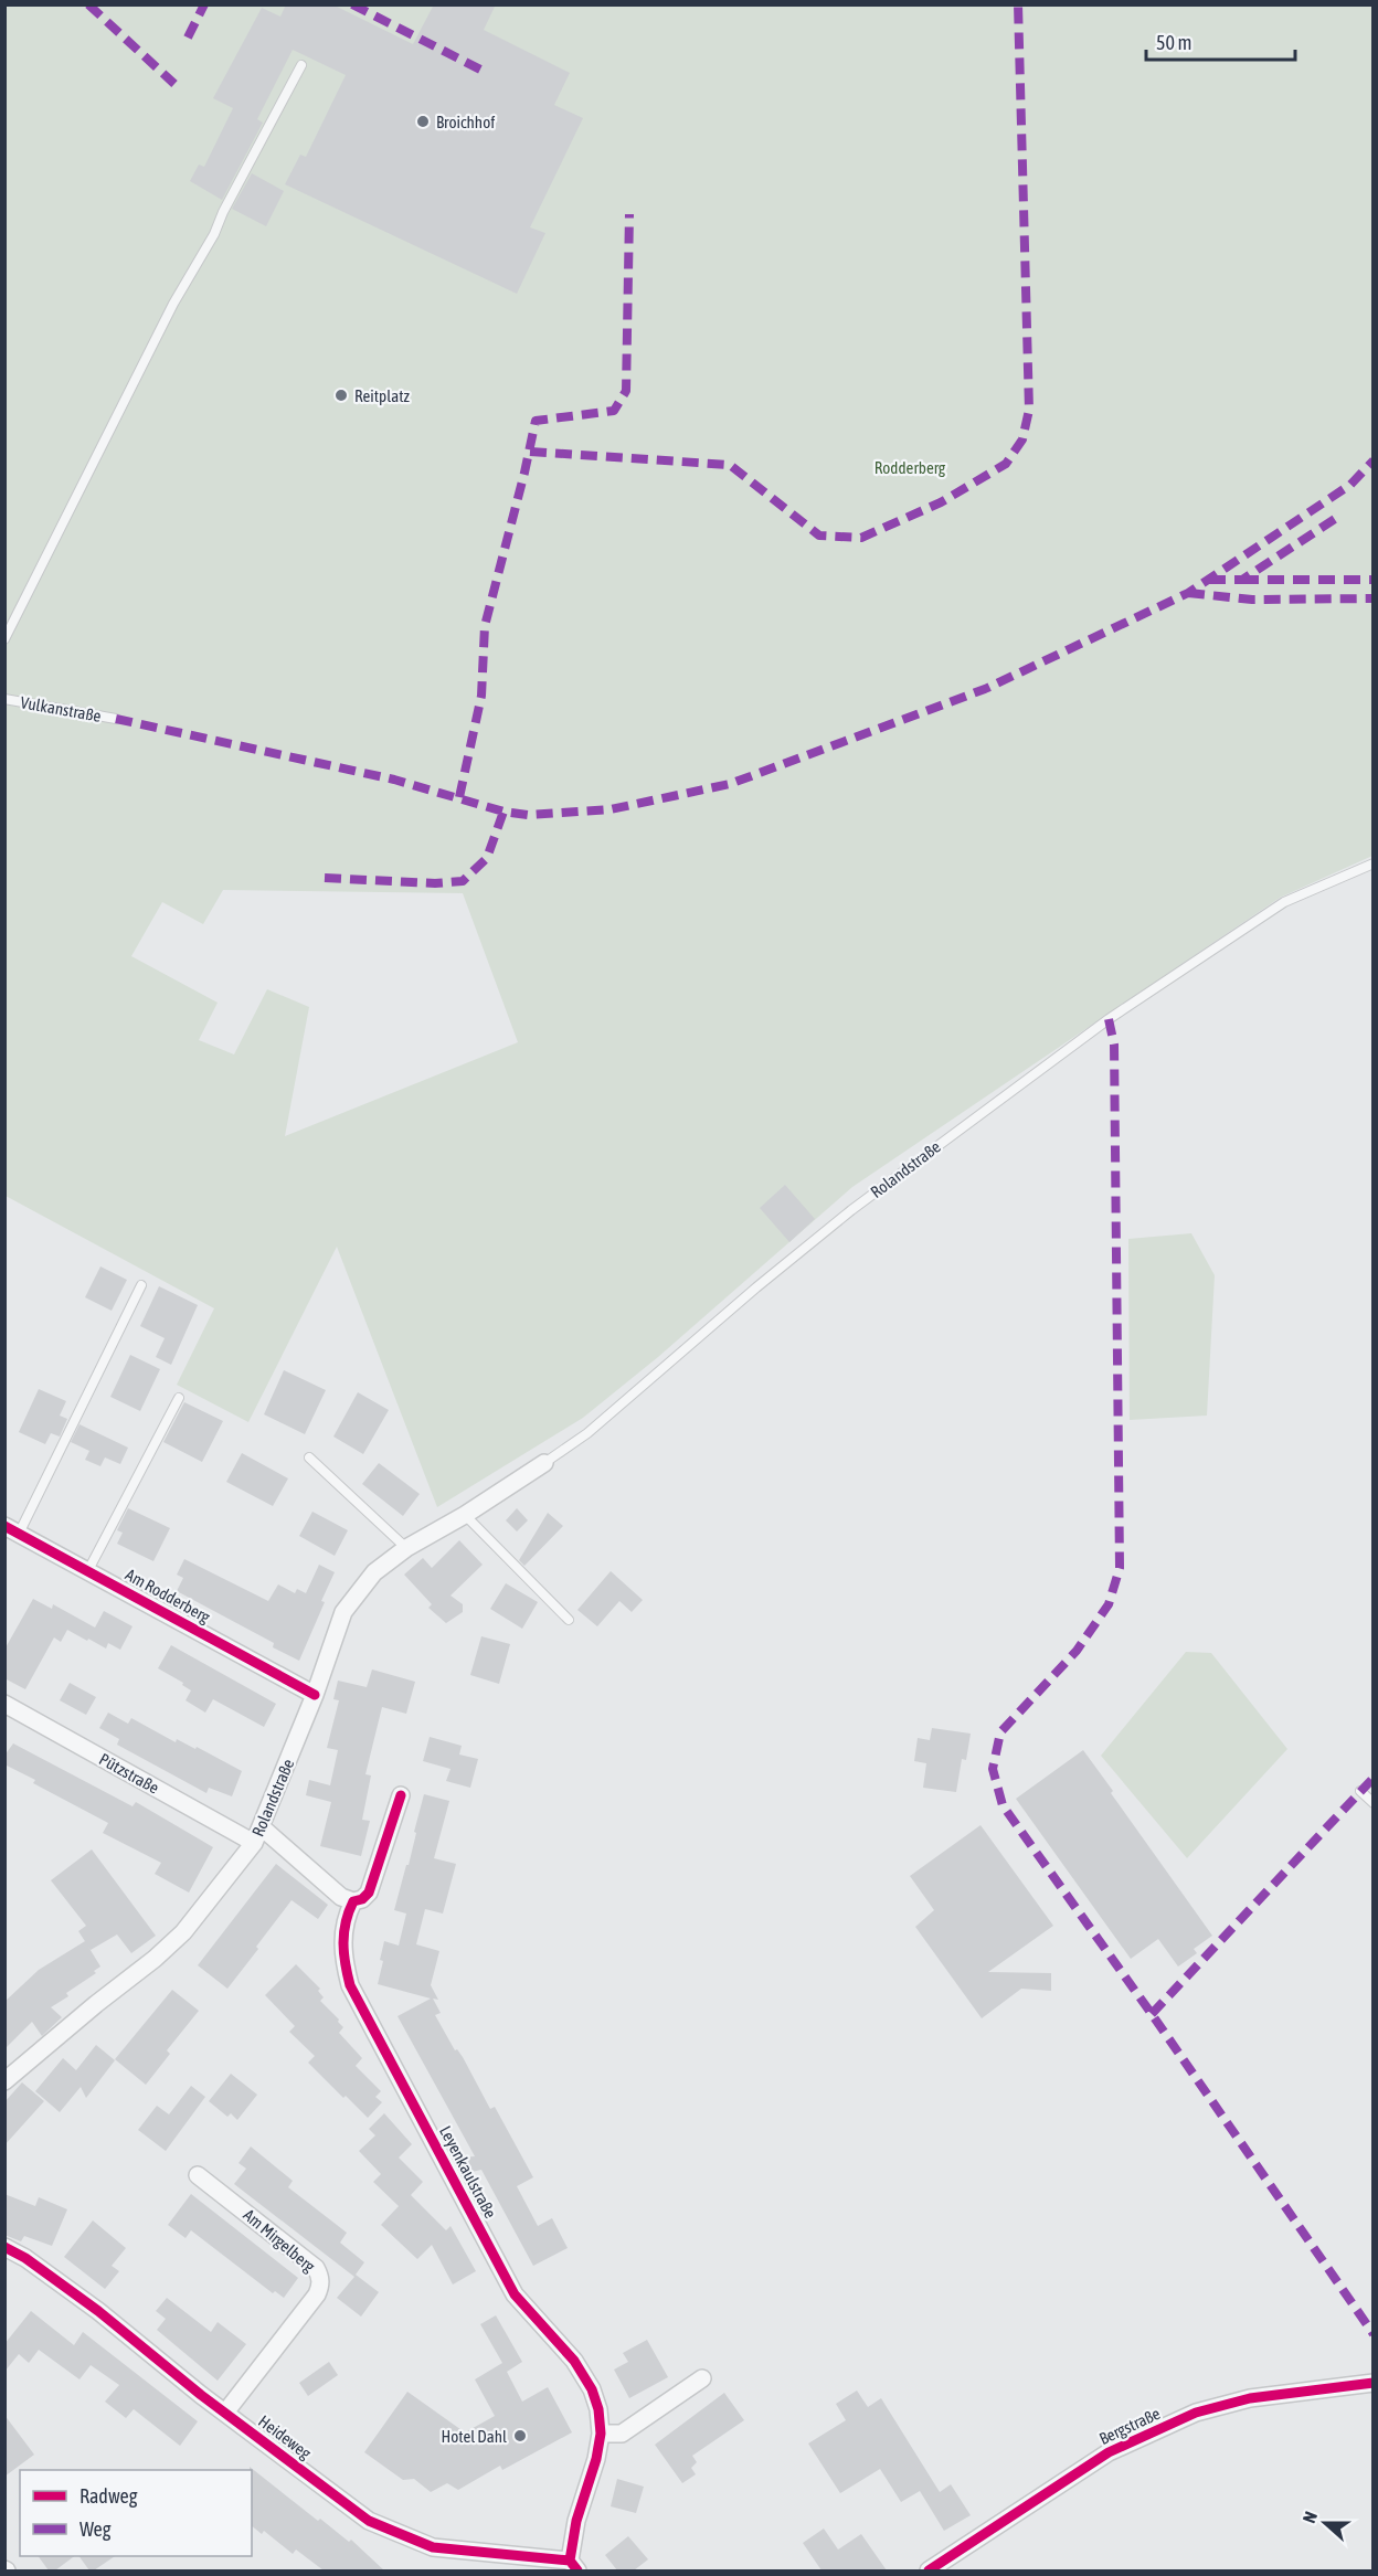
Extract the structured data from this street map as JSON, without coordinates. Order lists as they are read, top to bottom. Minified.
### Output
{"streets":{"street":["Rolandstraße","Am Rodderberg","Pützstraße","Leyenkaulstraße","Am Mirgelberg","Bergstraße","Heideweg"],"lane":["Vulkanstraße"]},"crossings":[["Rolandstraße","Am Rodderberg"],["Rolandstraße","Pützstraße"],["Leyenkaulstraße","Heideweg"],["Am Mirgelberg","Heideweg"]],"parks":["Rodderberg"],"places":["Broichhof","Reitplatz","Hotel Dahl"],"legend":["Radweg","Weg"],"scale_bar":"50 m","north":"left"}
